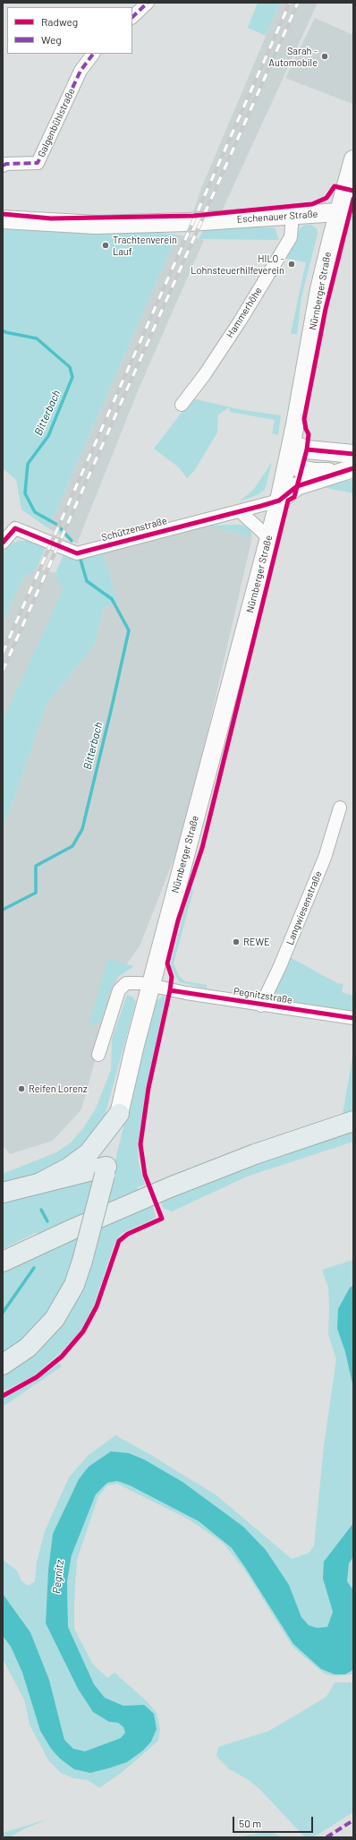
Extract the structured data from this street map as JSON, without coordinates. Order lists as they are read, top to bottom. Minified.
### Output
{"streets":{"main road":["Eschenauer Straße","Nürnberger Straße"],"street":["Galgenbühlstraße","Hammerhöhe","Schützenstraße","Langwiesenstraße","Pegnitzstraße"]},"crossings":[["Eschenauer Straße","Nürnberger Straße"],["Eschenauer Straße","Hammerhöhe"],["Nürnberger Straße","Schützenstraße"],["Nürnberger Straße","Pegnitzstraße"],["Langwiesenstraße","Pegnitzstraße"]],"water":["Bitterbach","Pegnitz"],"places":["Sarah - Automobile","Trachtenverein Lauf","HILO - Lohnsteuerhilfeverein","REWE","Reifen Lorenz"],"legend":["Radweg","Weg"],"scale_bar":"50 m"}
